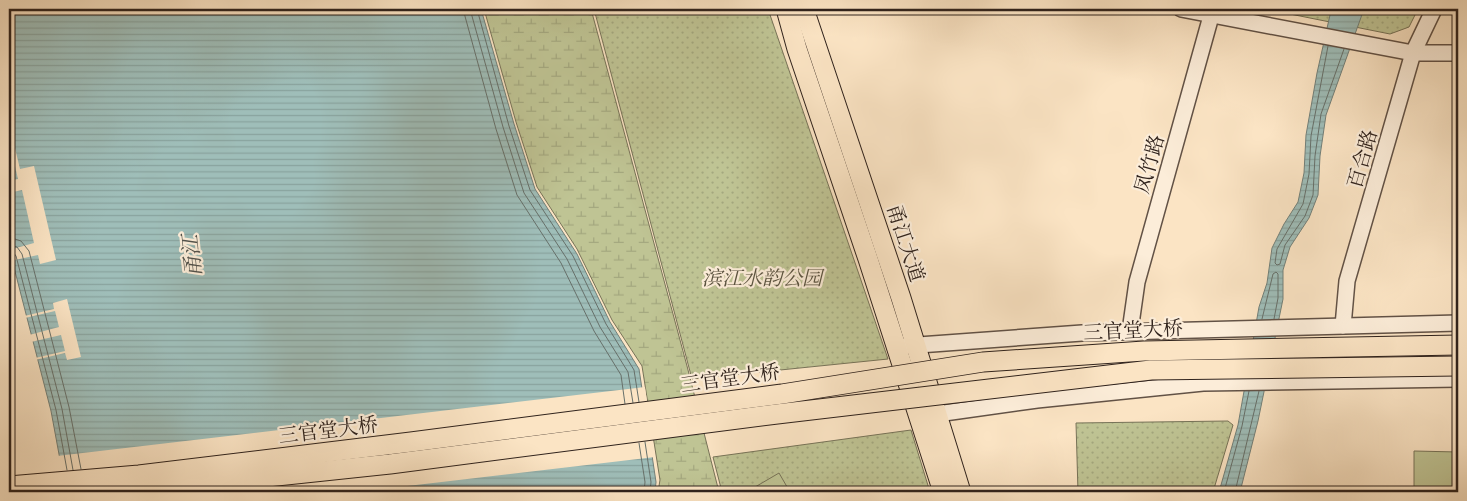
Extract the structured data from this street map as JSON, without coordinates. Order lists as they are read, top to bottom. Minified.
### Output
{"streets":{"main road":["甬江大道","三官堂大桥"],"street":["百合路","凤竹路"]},"water":["甬江"],"parks":["滨江水韵公园"]}
